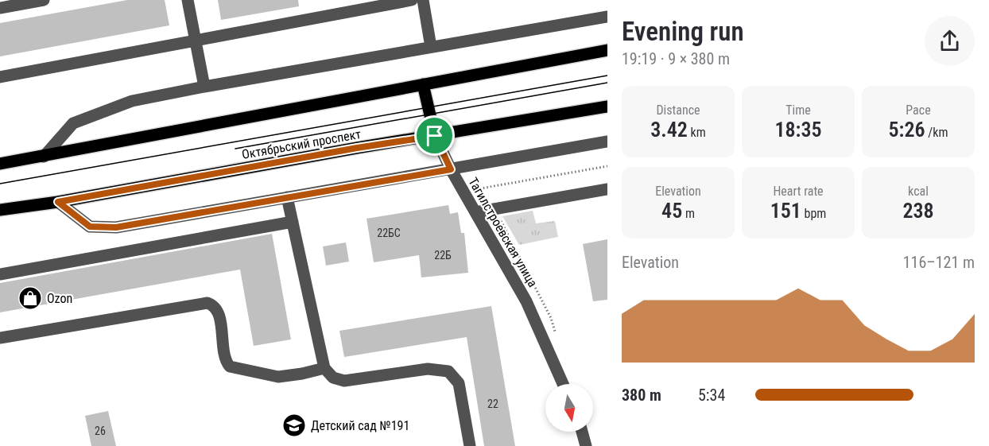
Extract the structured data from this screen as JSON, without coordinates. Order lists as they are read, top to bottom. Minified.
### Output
{"streets":{"main road":["Октябрьский проспект","Тагилстроевская улица"]},"crossings":[["Октябрьский проспект","Тагилстроевская улица"]],"places":{"shop":["Ozon"],"school or university":["Детский сад №191"]},"house_numbers":["22БС","22Б","22","26"],"north":"bottom","page":{"heading":["Evening run","19:19 · 9 × 380 m"],"stats":[["Distance","3.42 km"],["Time","18:35"],["Pace","5:26 /km"],["Elevation","45 m"],["Heart rate","151 bpm"],["kcal","238"]],"chart":["Elevation","116–121 m"],"list":[{"name":"380 m","note":"5:34"}]}}
